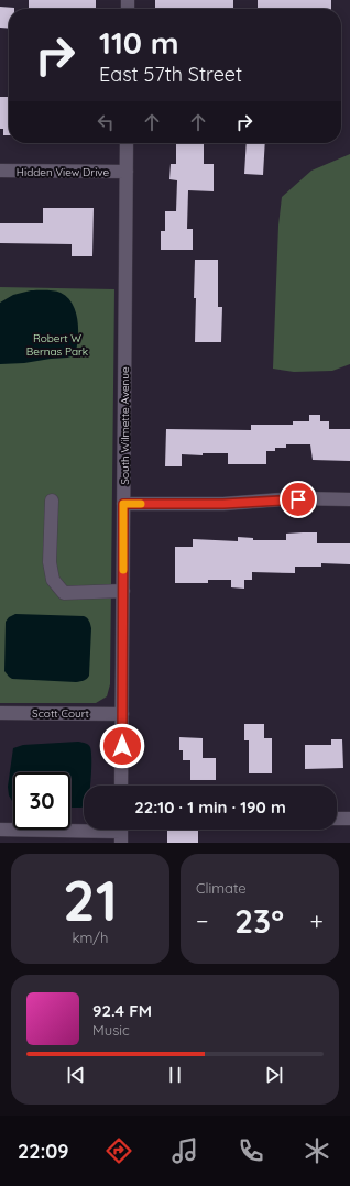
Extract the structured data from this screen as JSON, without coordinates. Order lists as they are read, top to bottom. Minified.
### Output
{"streets":{"street":["Hidden View Drive","South Wilmette Avenue","Scott Court"]},"crossings":[["Hidden View Drive","South Wilmette Avenue"],["South Wilmette Avenue","Scott Court"]],"parks":["Robert W Bernas Park"],"page":{"turn":["110 m","East 57th Street"],"limit":"30","trip":"22:10 · 1 min · 190 m","tile":[["21","km/h"],"Climate"],"heat":["−","23°","+"],"song":["92.4 FM","Music"],"tabs":"22:09"}}
